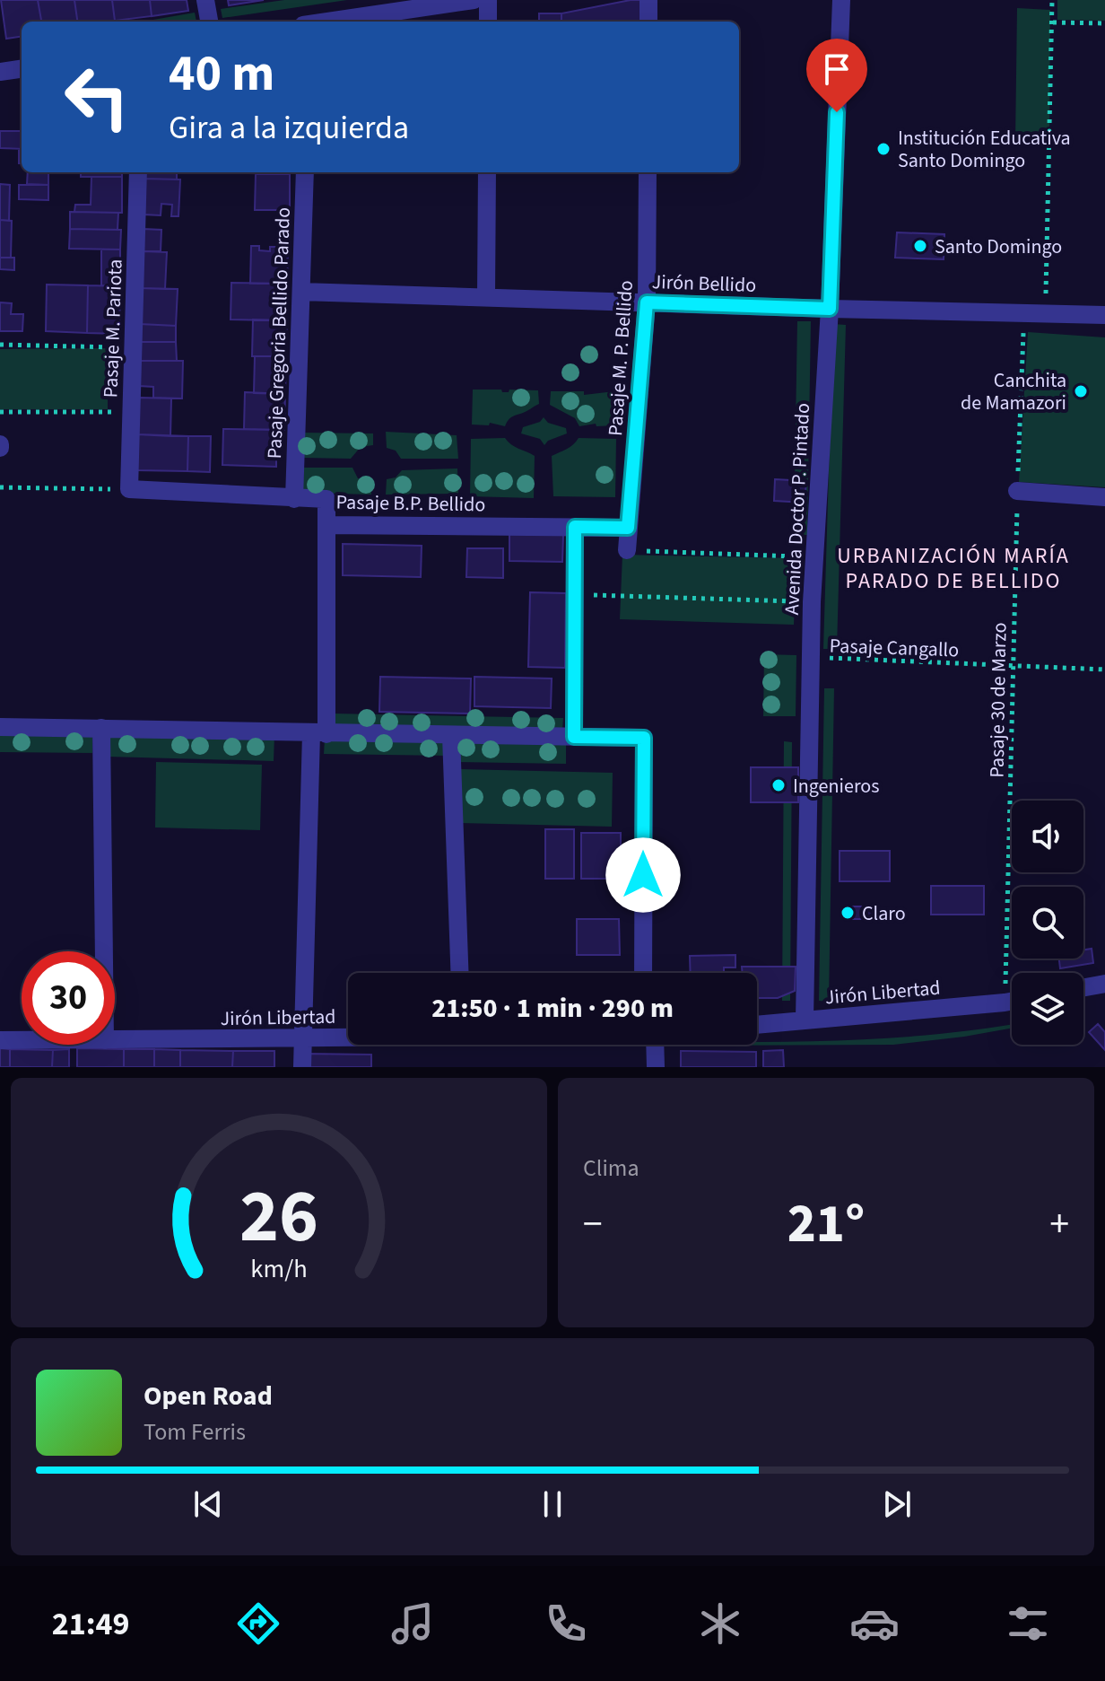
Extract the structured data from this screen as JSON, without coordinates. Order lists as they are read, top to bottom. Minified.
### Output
{"streets":{"street":["Jirón Bellido","Pasaje M. Pariota","Pasaje Gregoria Bellido Parado","Pasaje M. P. Bellido","Pasaje B.P. Bellido","Avenida Doctor P. Pintado","Jirón Libertad"],"path":["Pasaje Cangallo","Pasaje 30 de Marzo"]},"crossings":[["Jirón Bellido","Pasaje Gregoria Bellido Parado"],["Jirón Bellido","Pasaje M. P. Bellido"],["Jirón Bellido","Avenida Doctor P. Pintado"],["Jirón Bellido","Pasaje 30 de Marzo"],["Pasaje M. Pariota","Pasaje B.P. Bellido"],["Pasaje Gregoria Bellido Parado","Pasaje B.P. Bellido"],["Pasaje M. P. Bellido","Pasaje B.P. Bellido"],["Avenida Doctor P. Pintado","Pasaje Cangallo"],["Avenida Doctor P. Pintado","Jirón Libertad"],["Pasaje Cangallo","Pasaje 30 de Marzo"],["Pasaje 30 de Marzo","Jirón Libertad"]],"districts":["URBANIZACIÓN MARÍA PARADO DE BELLIDO"],"places":["Institución Educativa Santo Domingo","Santo Domingo","Canchita de Mamazori","Ingenieros","Claro"],"page":{"turn":["40 m","Gira a la izquierda"],"limit":"30","trip":"21:50 · 1 min · 290 m","tile":"Clima","heat":["−","21°","+"],"song":["Open Road","Tom Ferris"],"tabs":"21:49","gauge":["26","km/h"]}}
